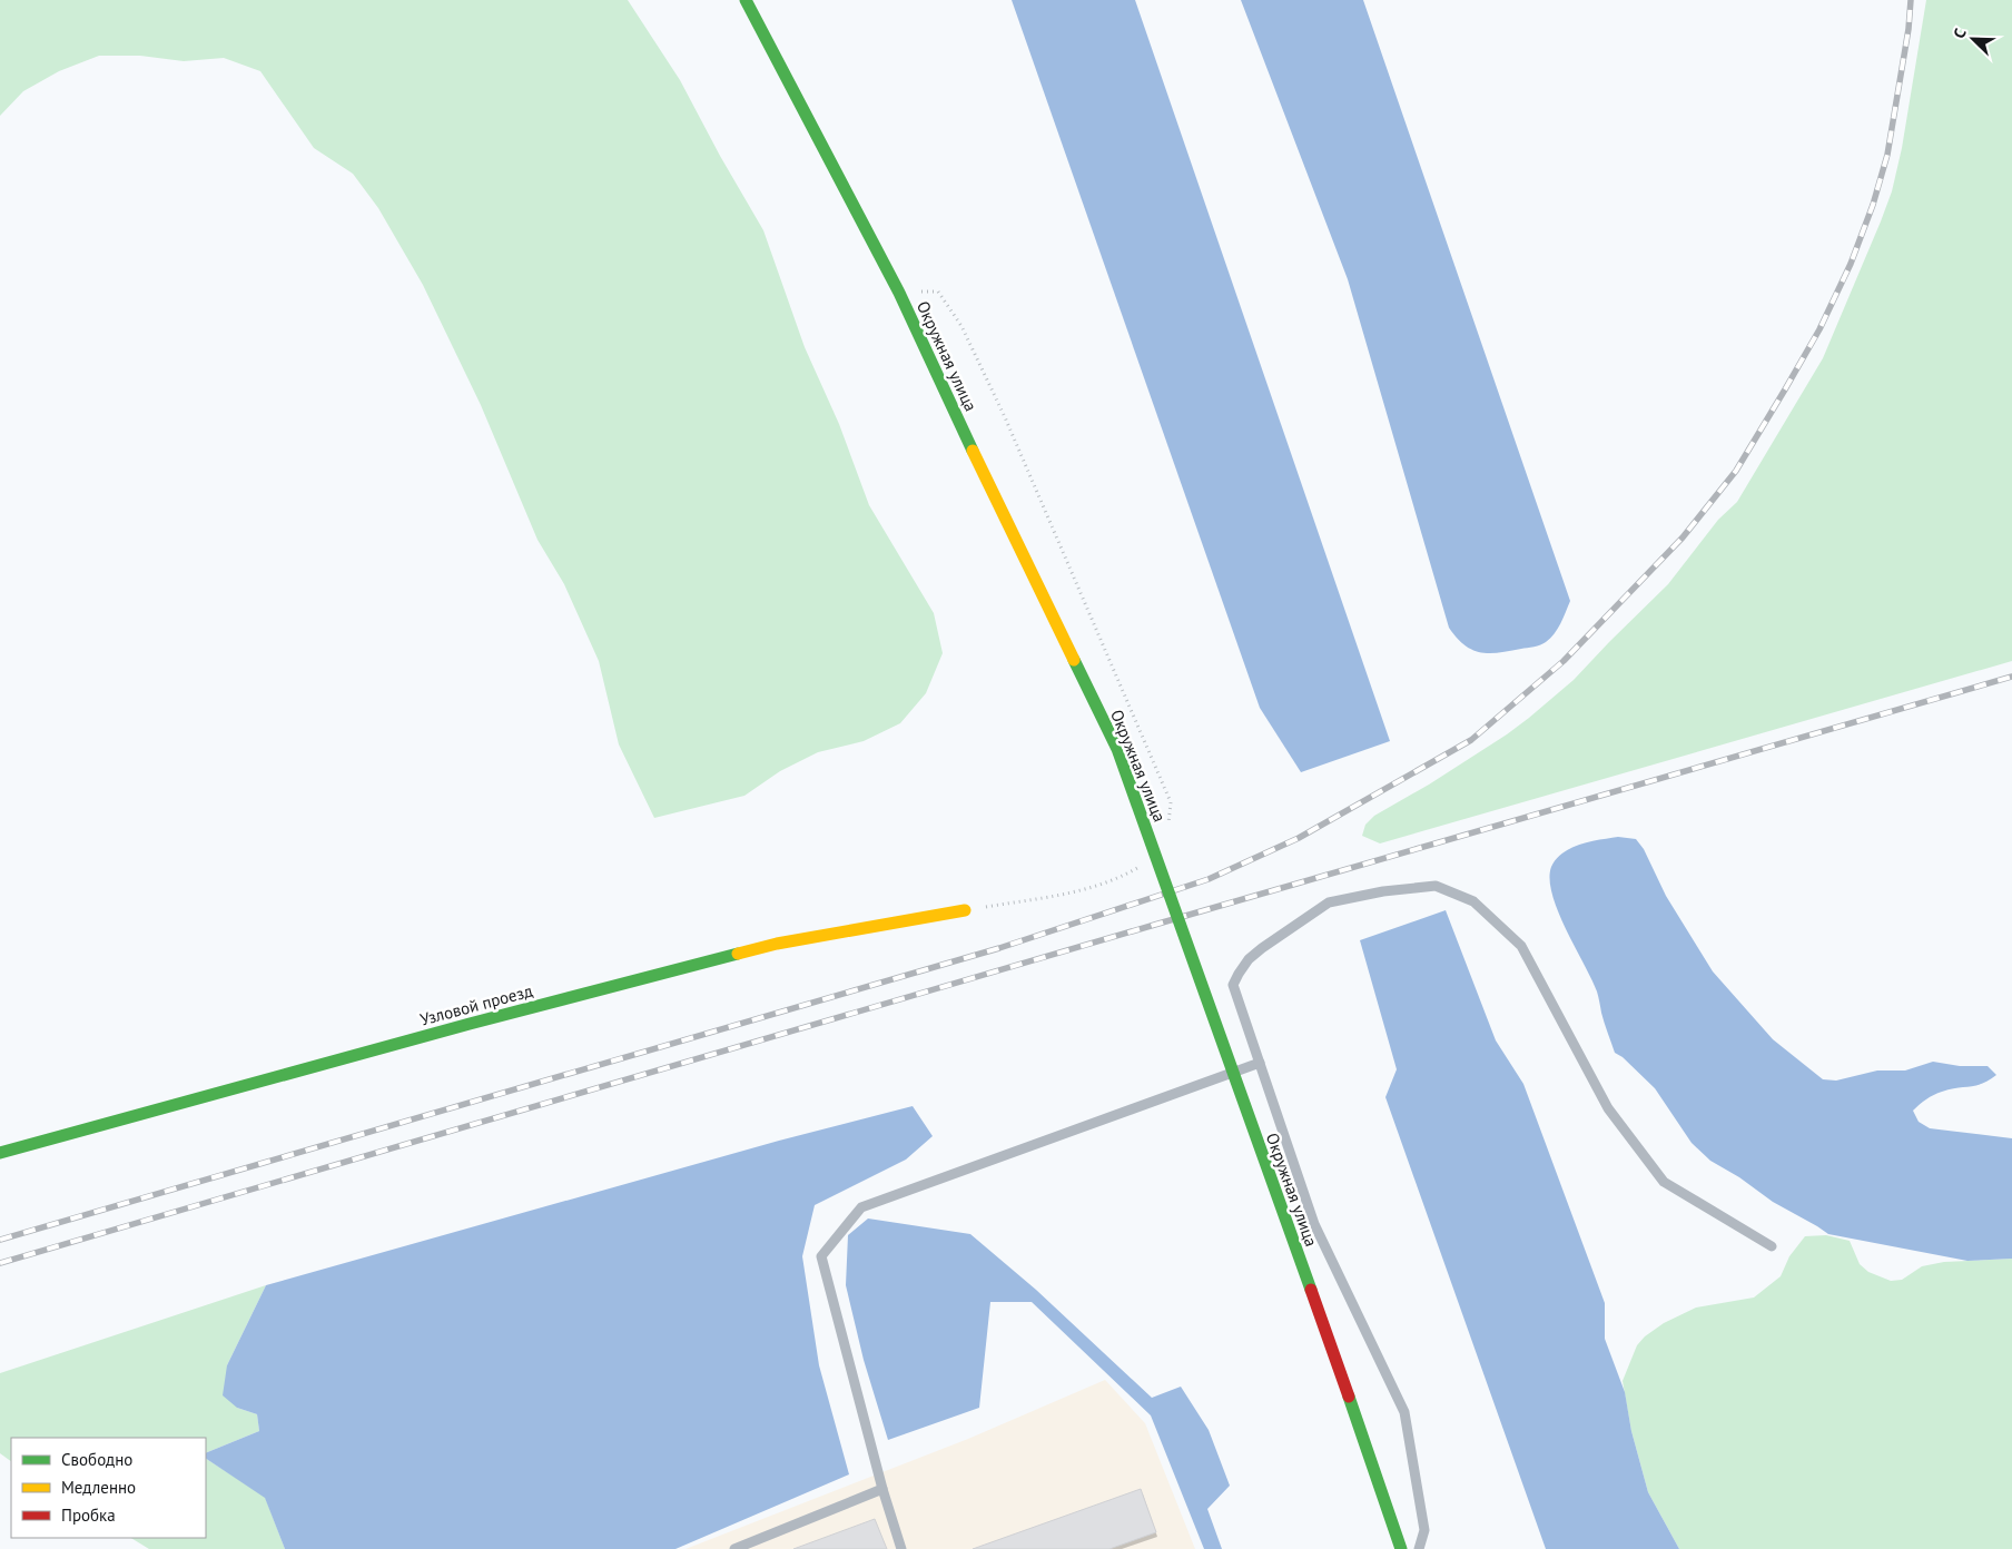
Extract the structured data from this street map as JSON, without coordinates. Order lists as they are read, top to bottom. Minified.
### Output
{"streets":{"main road":["Окружная улица","Узловой проезд"]},"legend":["Свободно","Медленно","Пробка"],"north":"top left"}
